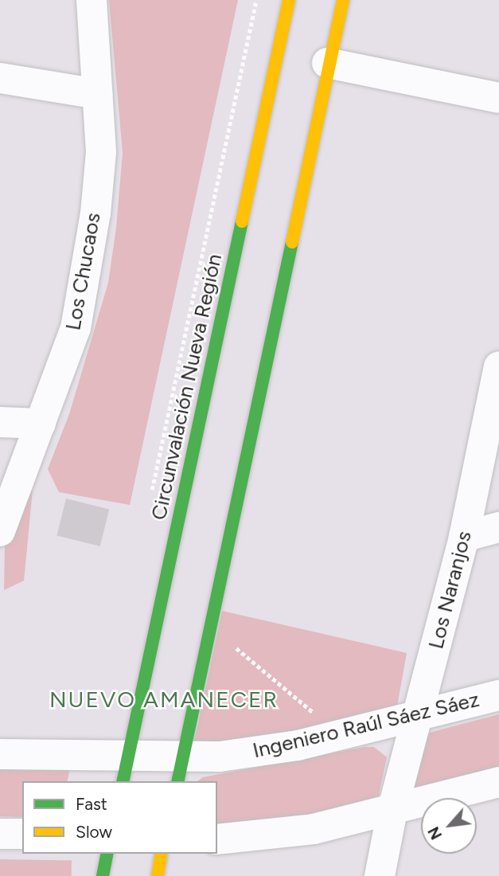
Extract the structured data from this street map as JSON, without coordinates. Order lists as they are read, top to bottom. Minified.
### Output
{"streets":{"main road":["Circunvalación Nueva Región"],"street":["Los Chucaos","Los Naranjos","Ingeniero Raúl Sáez Sáez"]},"crossings":[["Circunvalación Nueva Región","Ingeniero Raúl Sáez Sáez"],["Los Naranjos","Ingeniero Raúl Sáez Sáez"]],"districts":["NUEVO AMANECER"],"legend":["Fast","Slow"],"north":"bottom left"}
